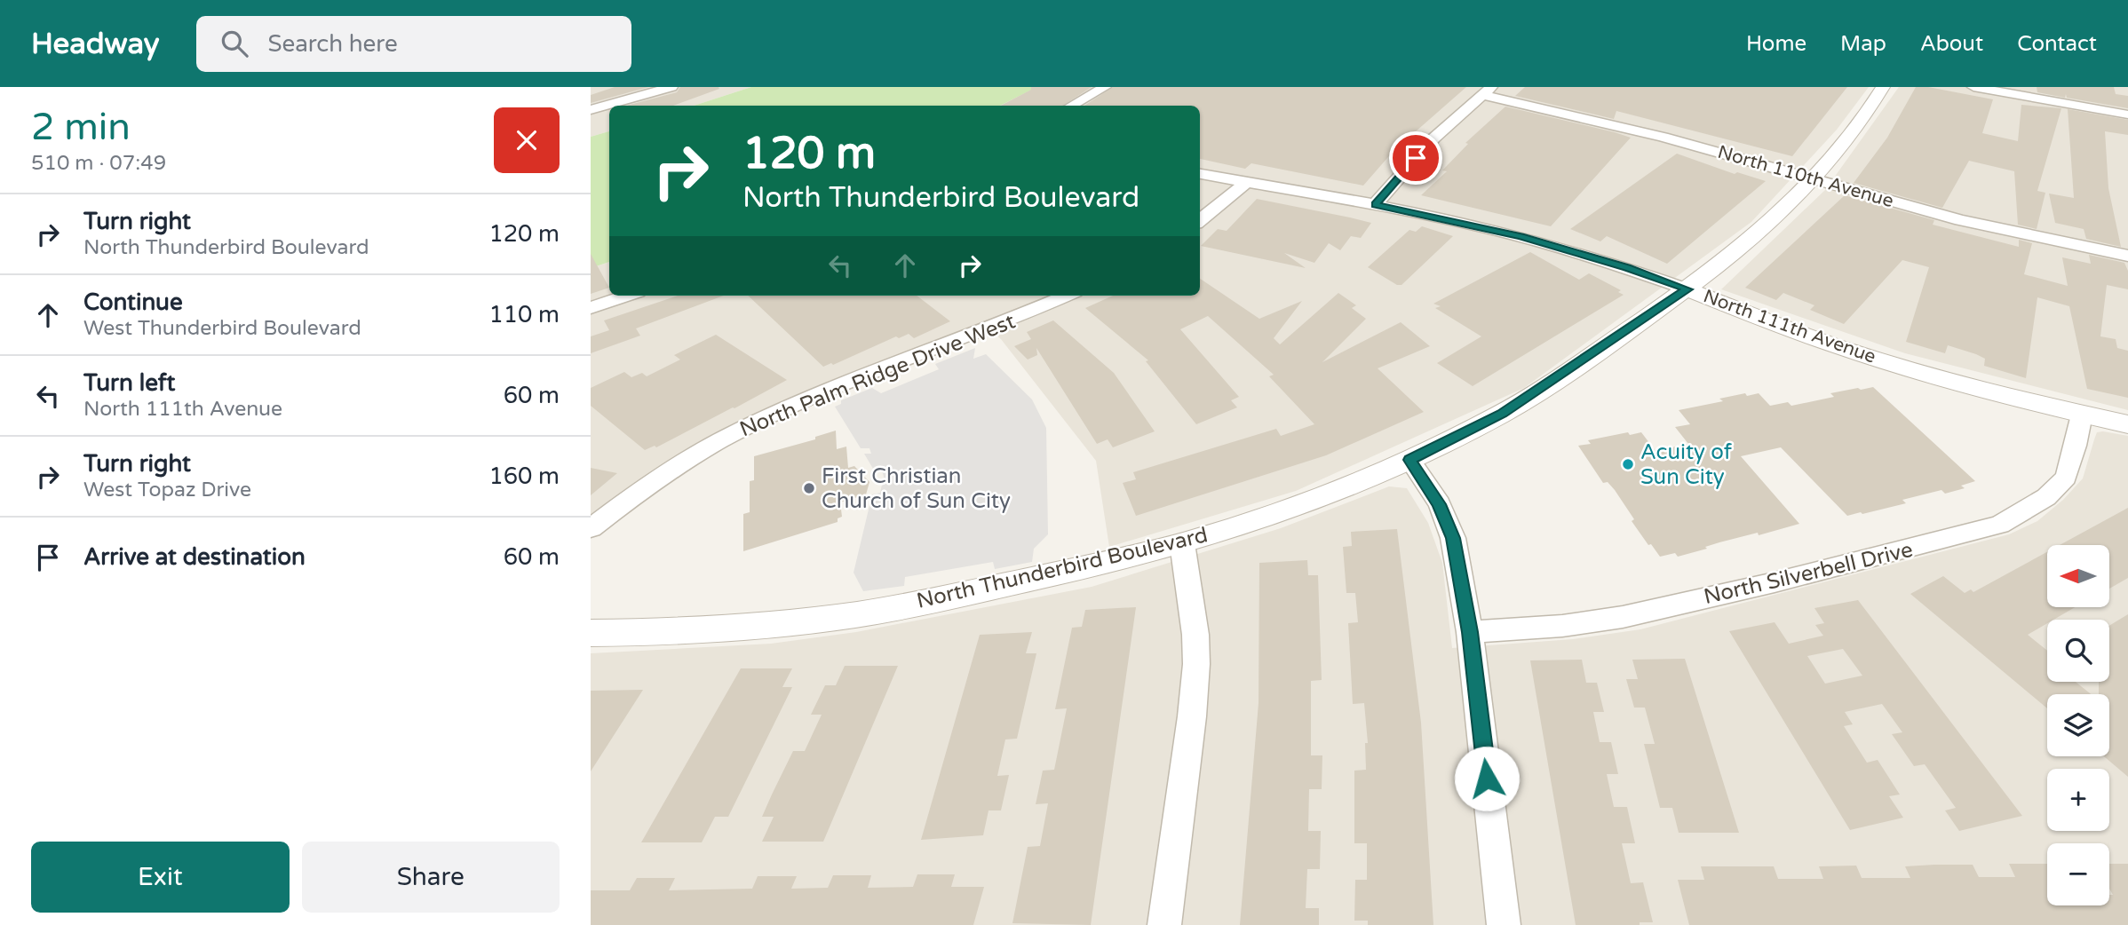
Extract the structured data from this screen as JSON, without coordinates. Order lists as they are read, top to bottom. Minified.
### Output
{"streets":{"street":["North 110th Avenue","North 111th Avenue","North Palm Ridge Drive West","North Thunderbird Boulevard","North Silverbell Drive"]},"crossings":[["North 110th Avenue","North Thunderbird Boulevard"],["North 111th Avenue","North Thunderbird Boulevard"],["North 111th Avenue","North Silverbell Drive"]],"places":["Acuity of Sun City","First Christian Church of Sun City"],"north":"left","page":{"header":"Headway","search":"Search here","nav":["Home","Map","About","Contact"],"heading":["2 min","510 m · 07:49"],"turn":["120 m","North Thunderbird Boulevard"],"list":[{"name":"Turn right","note":"North Thunderbird Boulevard","value":"120 m"},{"name":"Continue","note":"West Thunderbird Boulevard","value":"110 m"},{"name":"Turn left","note":"North 111th Avenue","value":"60 m"},{"name":"Turn right","note":"West Topaz Drive","value":"160 m"},{"name":"Arrive at destination","value":"60 m"}],"map_buttons":["+","−"],"buttons":["Exit","Share"]}}
